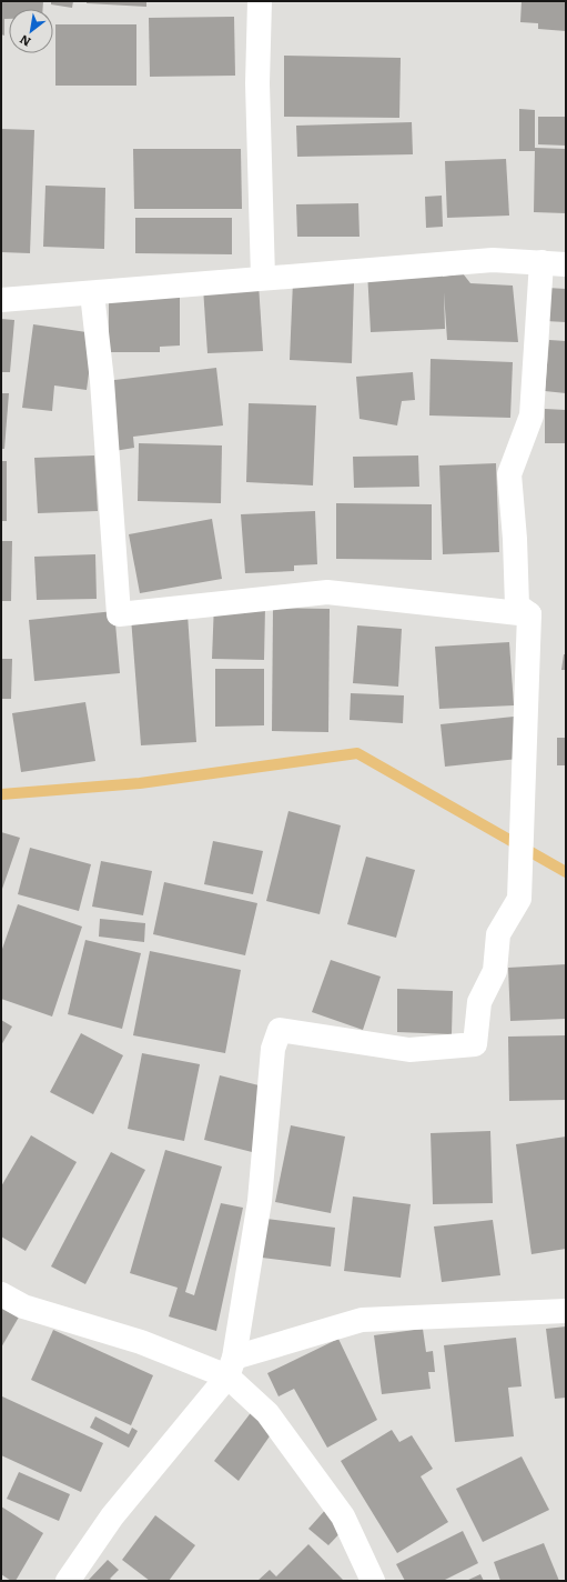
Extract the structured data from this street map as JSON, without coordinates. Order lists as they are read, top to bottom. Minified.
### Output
{"north":"bottom left"}
